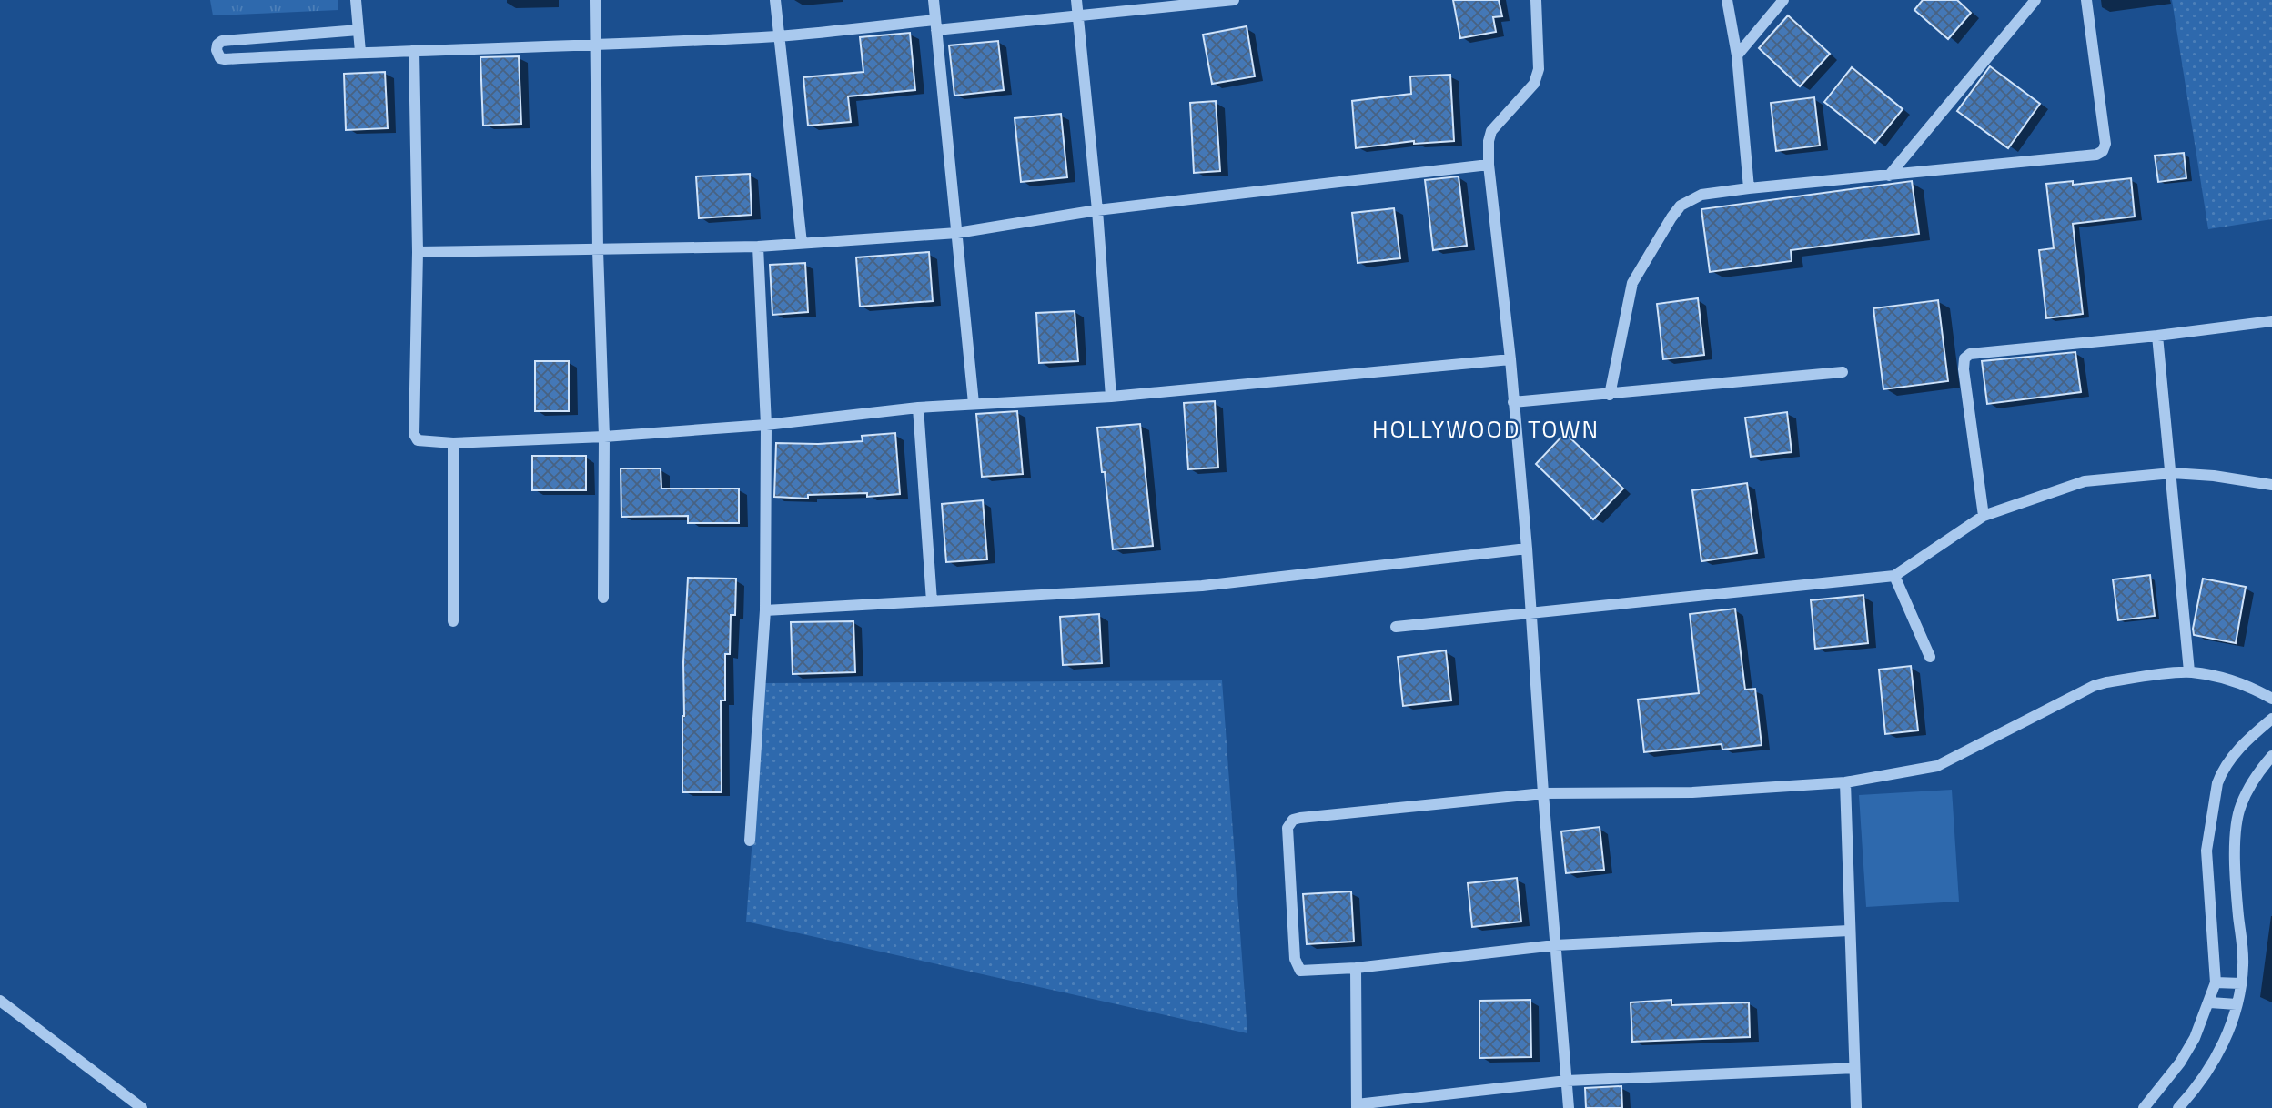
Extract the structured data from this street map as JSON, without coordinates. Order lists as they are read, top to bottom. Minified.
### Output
{"districts":["HOLLYWOOD TOWN"]}
